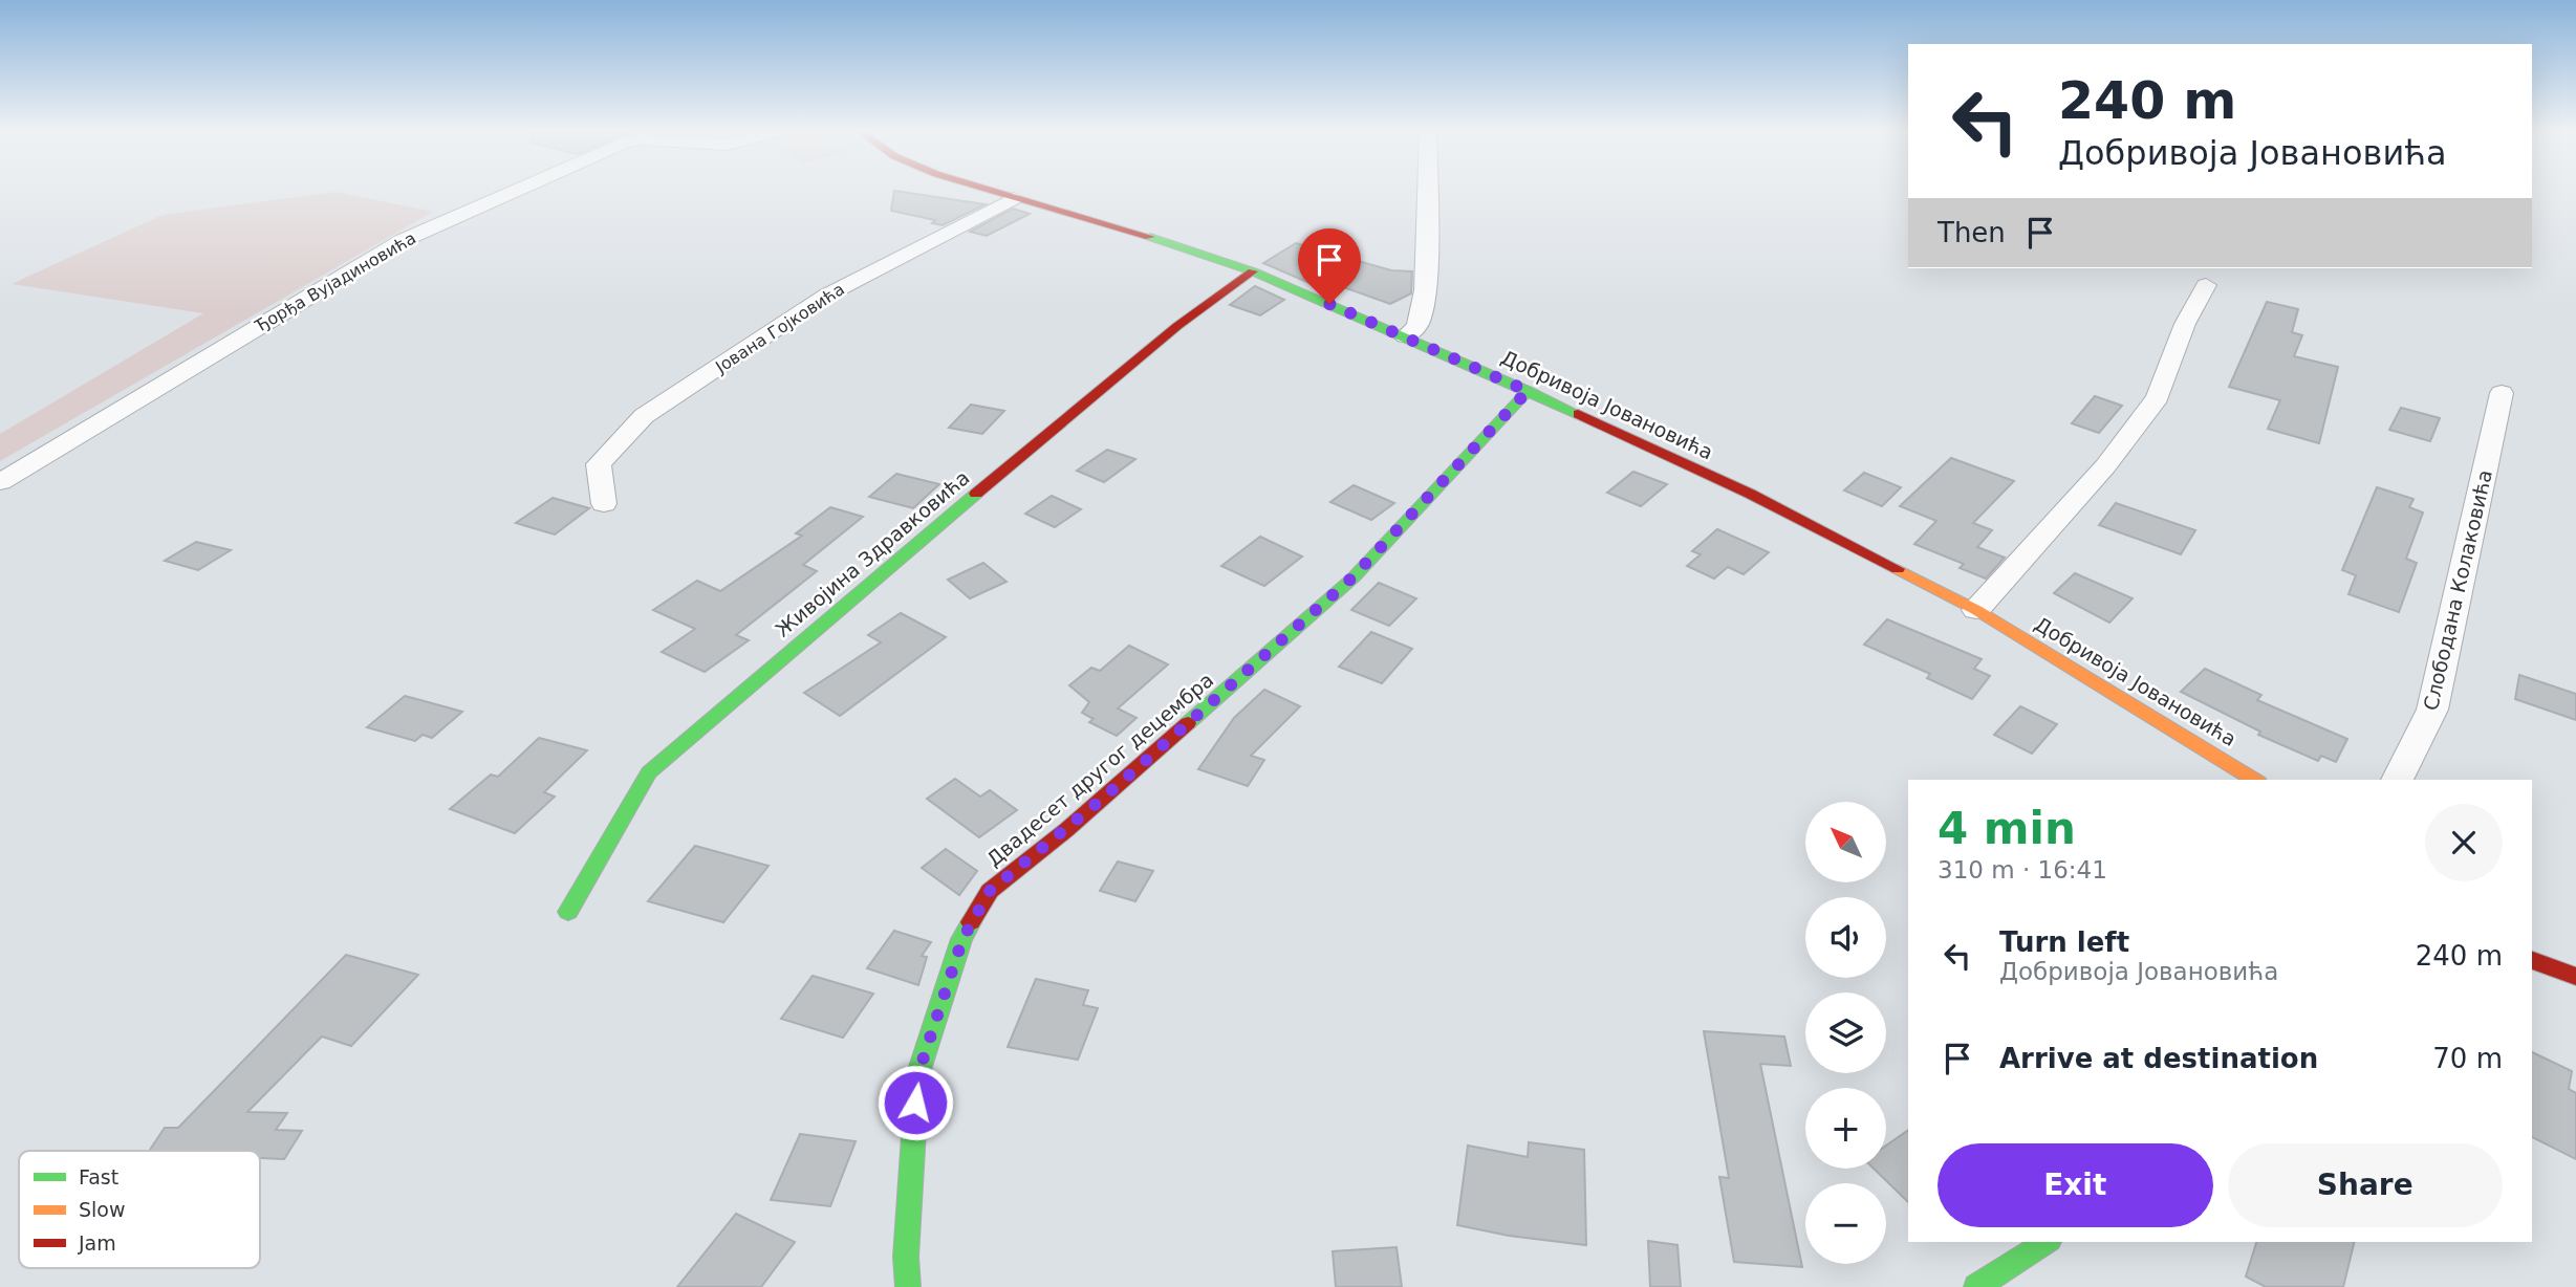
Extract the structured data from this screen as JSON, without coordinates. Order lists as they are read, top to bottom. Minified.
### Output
{"streets":{"street":["Ђорђа Вујадиновића","Јована Гојковића","Добривоја Јовановића","Живојина Здравковића","Слободана Колаковића","Двадесет другог децембра"]},"crossings":[["Јована Гојковића","Добривоја Јовановића"],["Добривоја Јовановића","Живојина Здравковића"],["Добривоја Јовановића","Двадесет другог децембра"]],"legend":["Fast","Slow","Jam"],"north":"top left","page":{"turn":["240 m","Добривоја Јовановића"],"then":"Then","heading":["4 min","310 m · 16:41"],"map_buttons":["+","−"],"list":[{"name":"Turn left","note":"Добривоја Јовановића","value":"240 m"},{"name":"Arrive at destination","value":"70 m"}],"buttons":["Exit","Share"]}}
